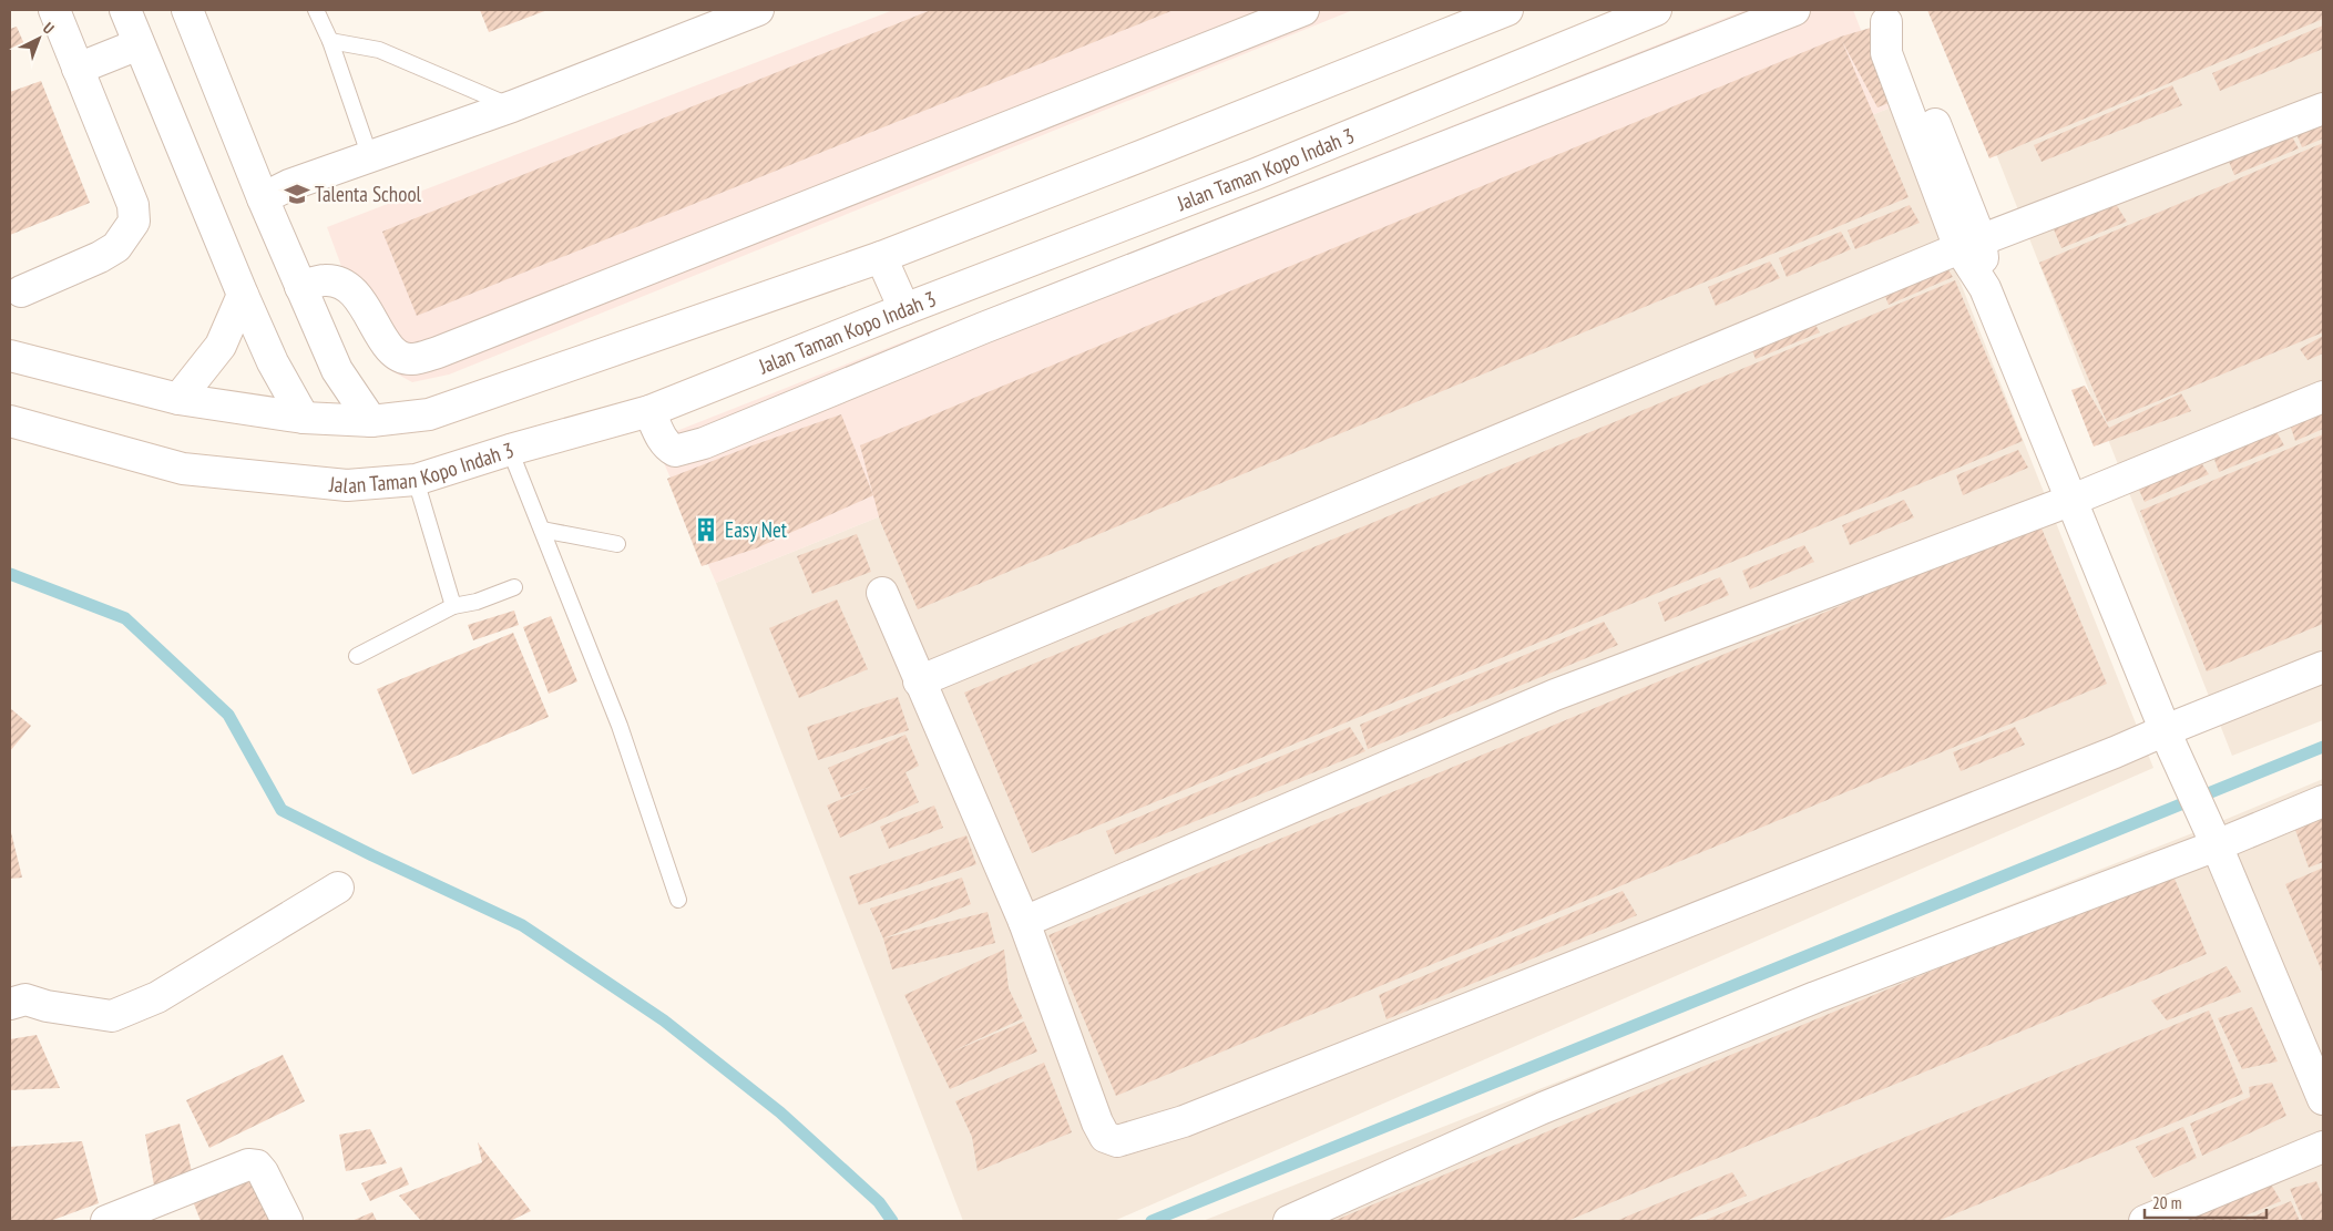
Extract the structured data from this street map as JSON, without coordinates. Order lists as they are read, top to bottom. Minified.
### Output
{"streets":{"street":["Jalan Taman Kopo Indah 3"]},"places":{"school or university":["Talenta School"],"building":["Easy Net"]},"scale_bar":"20 m","north":"top right"}
